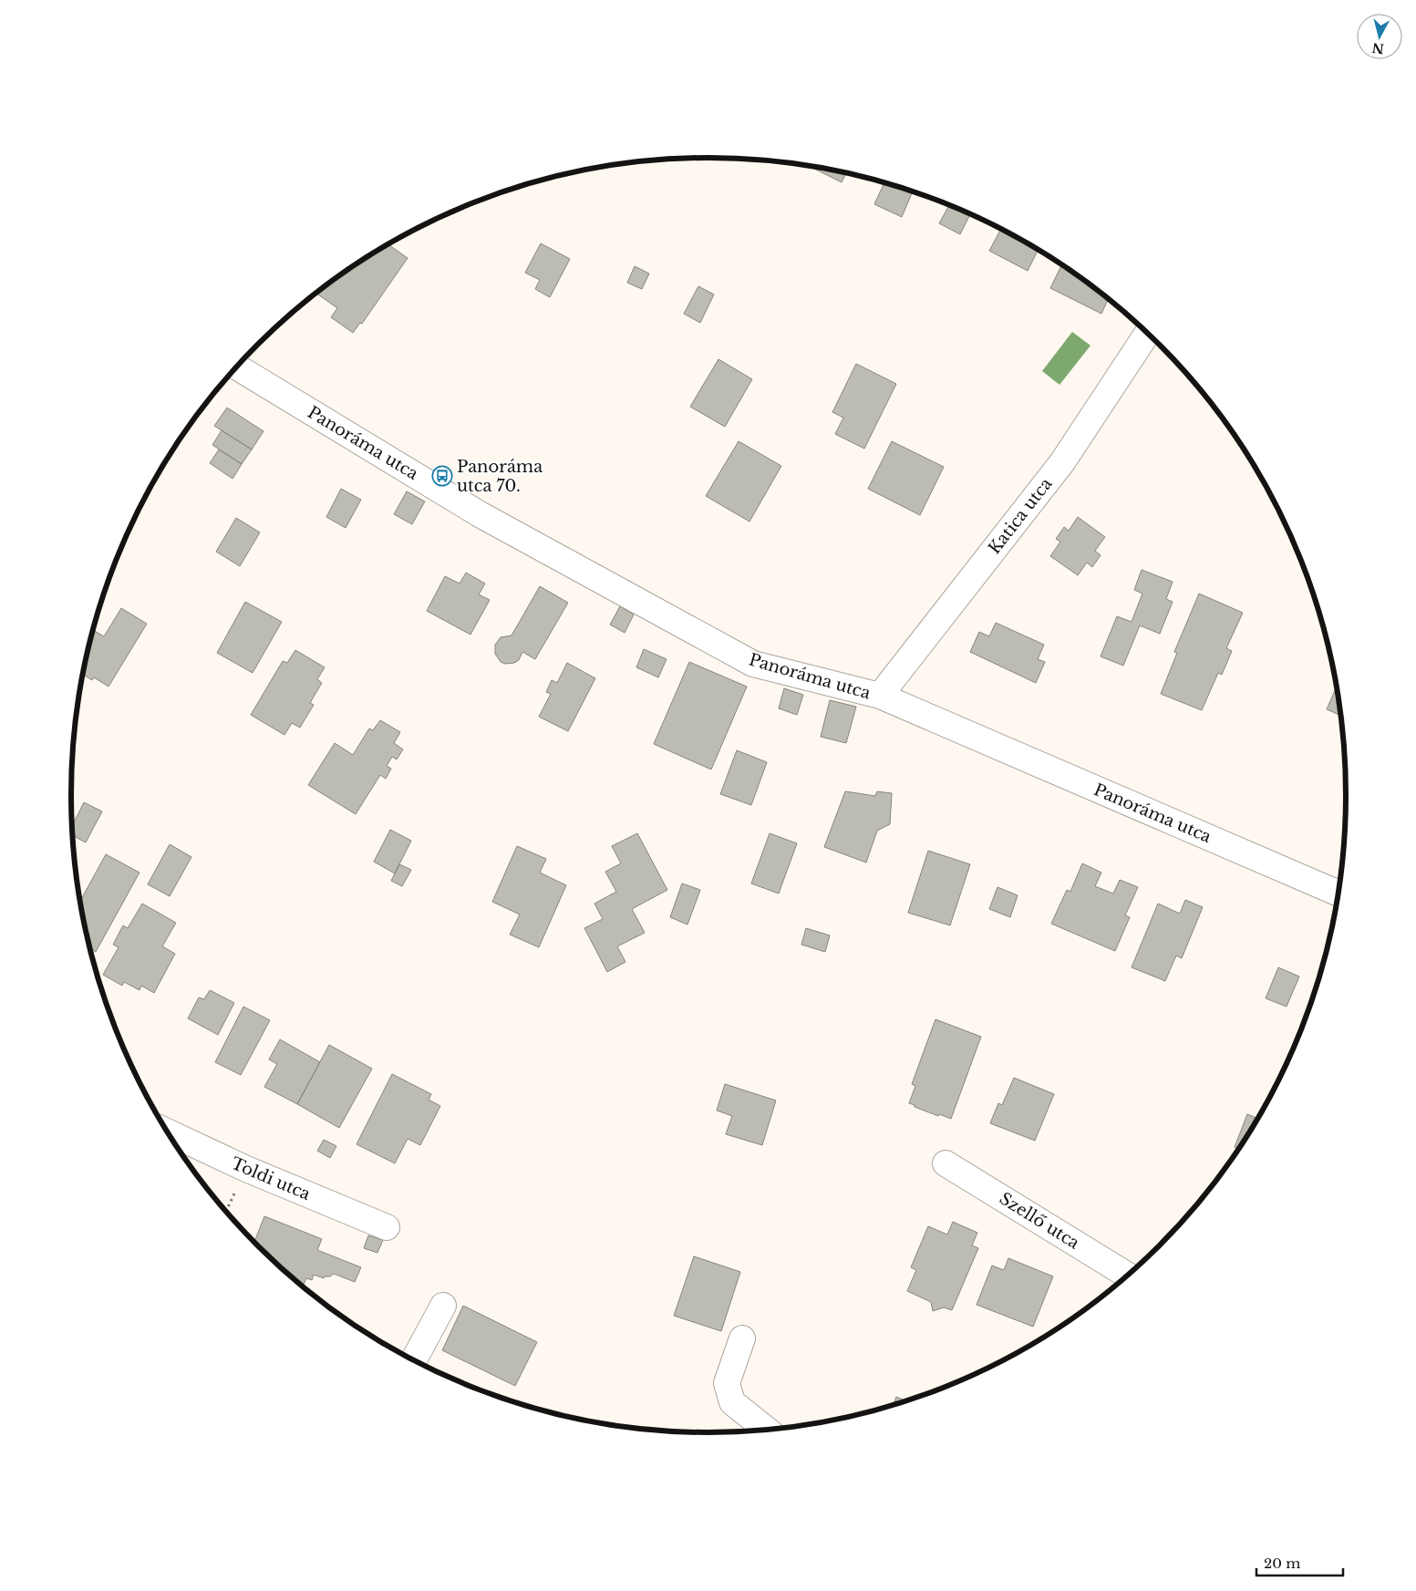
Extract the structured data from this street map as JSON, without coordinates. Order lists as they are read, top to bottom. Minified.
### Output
{"streets":{"street":["Panoráma utca","Katica utca","Toldi utca","Szellő utca"]},"crossings":[["Panoráma utca","Katica utca"]],"places":{"bus stop":["Panoráma utca 70."]},"scale_bar":"20 m","north":"bottom"}
